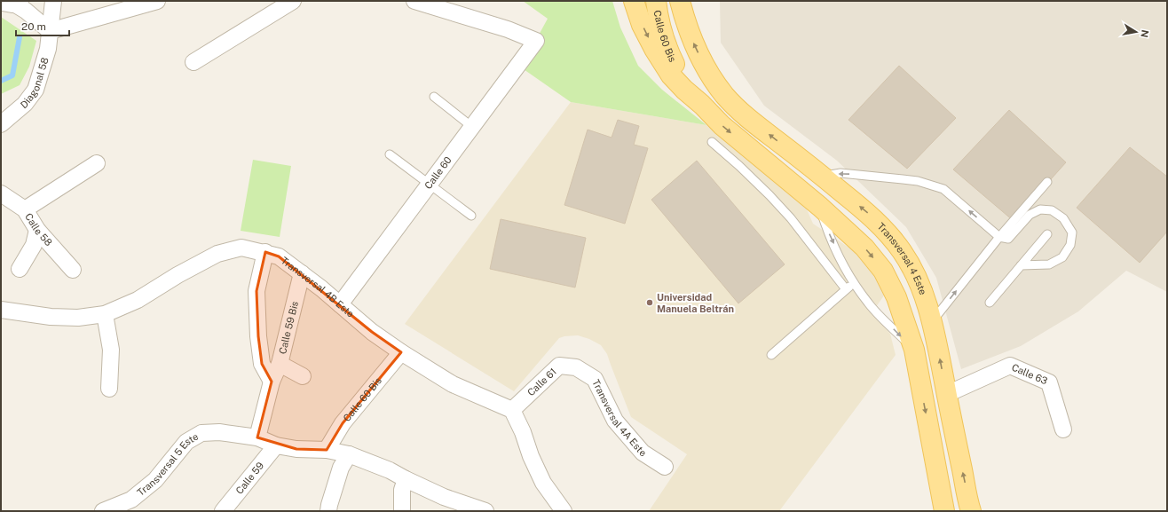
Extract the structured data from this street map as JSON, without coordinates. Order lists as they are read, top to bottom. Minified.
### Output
{"streets":{"main road":["Calle 60 Bis","Transversal 4 Este"],"street":["Diagonal 58","Calle 60","Calle 58","Transversal 4B Este","Calle 59 Bis","Calle 63","Calle 61","Transversal 4A Este","Transversal 5 Este","Calle 59"]},"crossings":[["Calle 60 Bis","Transversal 4 Este"],["Calle 60 Bis","Transversal 4B Este"],["Calle 60","Transversal 4B Este"],["Transversal 4 Este","Calle 63"],["Transversal 4B Este","Calle 59 Bis"],["Transversal 4B Este","Calle 61"],["Calle 61","Transversal 4A Este"]],"places":["Universidad Manuela Beltrán"],"scale_bar":"20 m","north":"right"}
